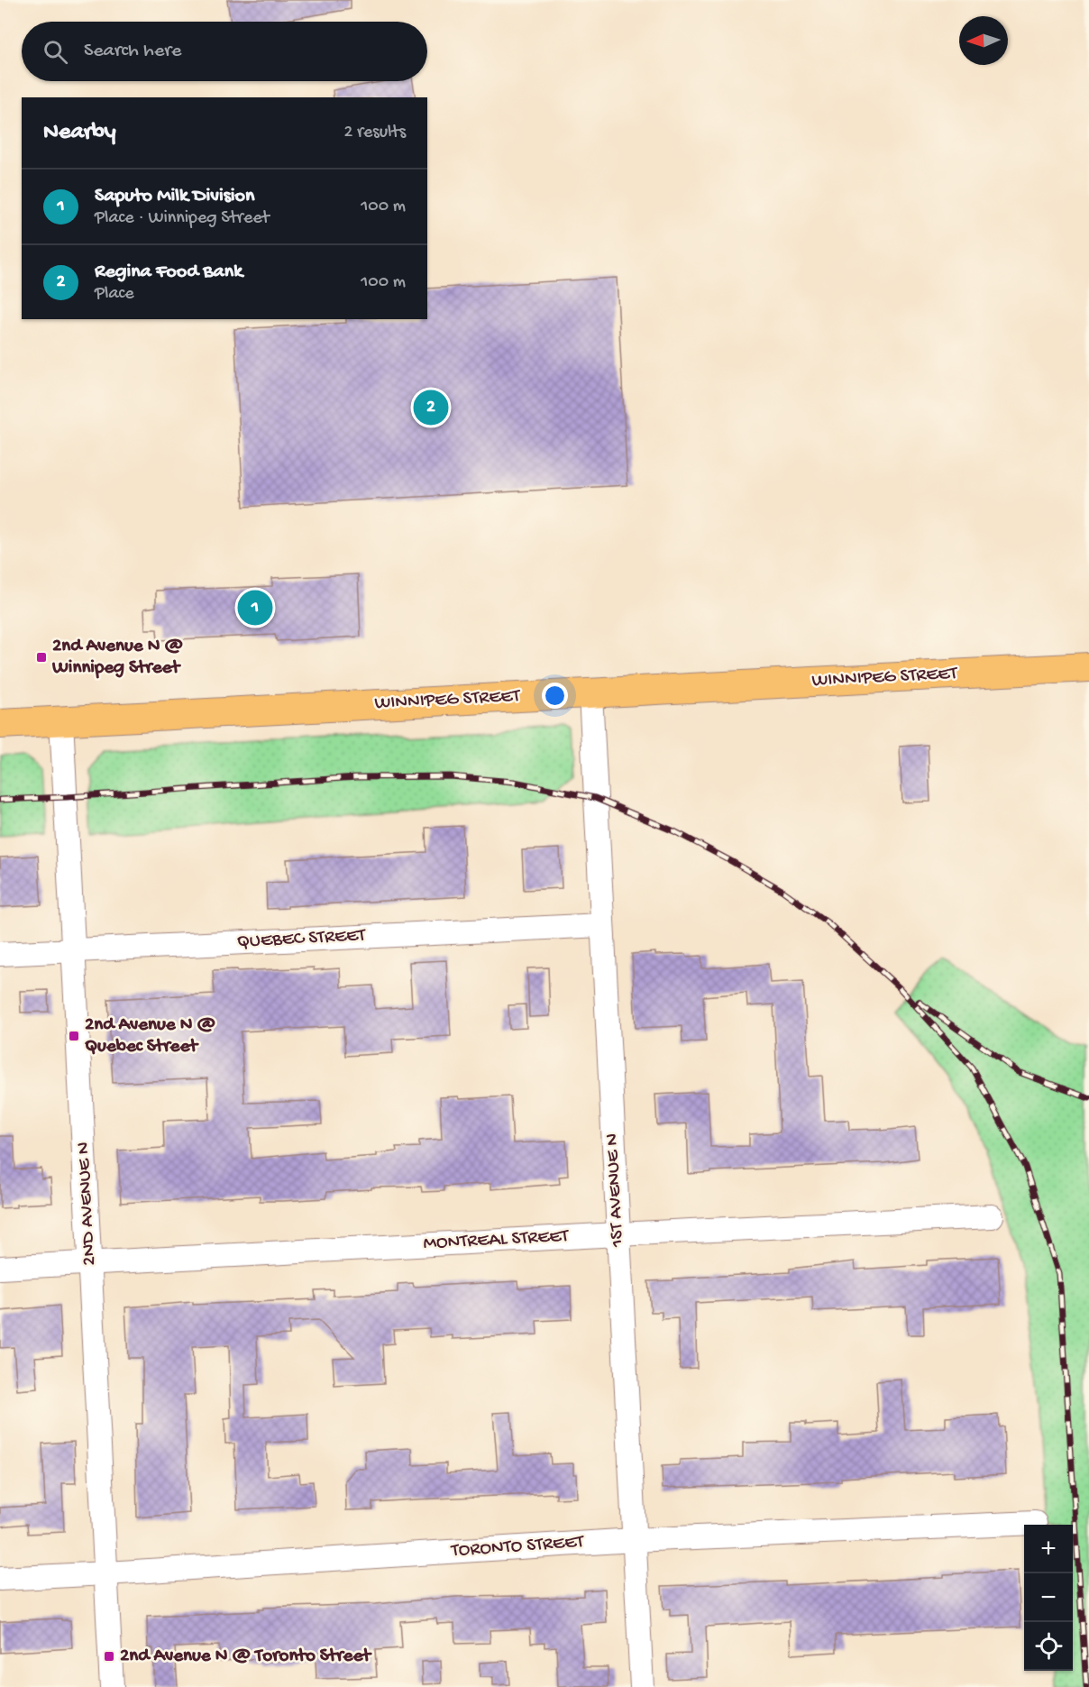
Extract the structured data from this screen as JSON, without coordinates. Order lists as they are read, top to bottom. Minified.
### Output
{"streets":{"main road":["WINNIPEG STREET"],"street":["QUEBEC STREET","1ST AVENUE N","2ND AVENUE N","MONTREAL STREET","TORONTO STREET"]},"crossings":[["WINNIPEG STREET","1ST AVENUE N"],["WINNIPEG STREET","2ND AVENUE N"],["QUEBEC STREET","1ST AVENUE N"],["QUEBEC STREET","2ND AVENUE N"],["1ST AVENUE N","MONTREAL STREET"],["1ST AVENUE N","TORONTO STREET"],["2ND AVENUE N","MONTREAL STREET"],["2ND AVENUE N","TORONTO STREET"]],"places":{"transit":["2nd Avenue N @ Winnipeg Street","2nd Avenue N @ Quebec Street","2nd Avenue N @ Toronto Street"]},"north":"left","page":{"search":"Search here","heading":["Nearby","2 results"],"list":[{"mark":"1","name":"Saputo Milk Division","note":"Place · Winnipeg Street","value":"100 m"},{"mark":"2","name":"Regina Food Bank","note":"Place","value":"100 m"}],"pins":["2","1"],"map_buttons":["+","−"]}}
